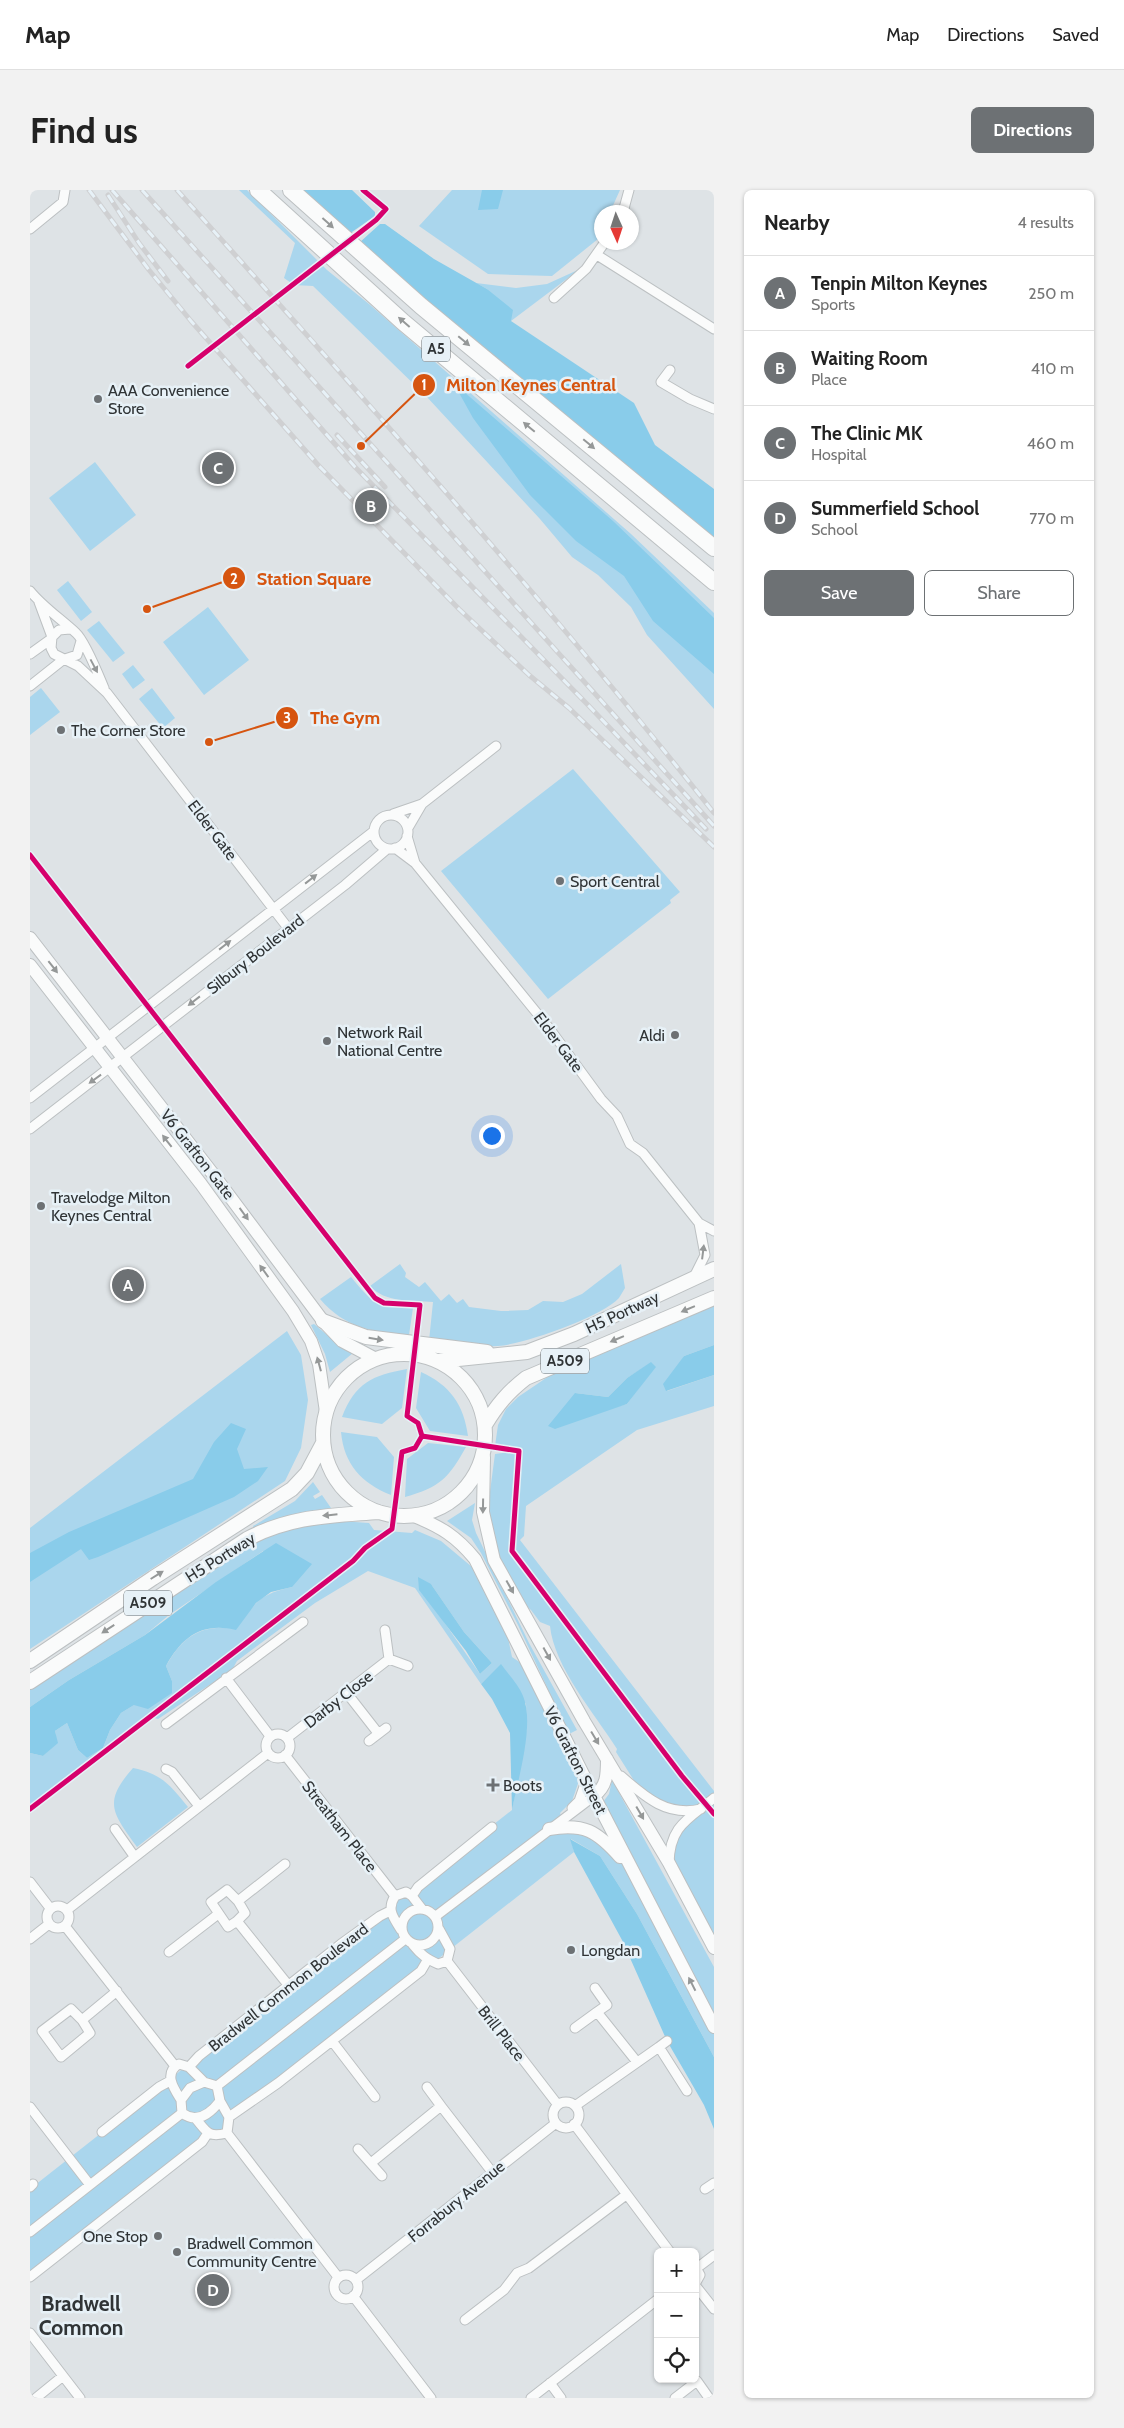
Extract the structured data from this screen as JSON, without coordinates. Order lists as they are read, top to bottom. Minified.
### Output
{"streets":{"highway":["A5"],"main road":["H5 Portway","A509"],"street":["Elder Gate","Silbury Boulevard","V6 Grafton Gate","Darby Close","V6 Grafton Street","Streatham Place","Bradwell Common Boulevard","Brill Place","Forrabury Avenue"]},"crossings":[["Elder Gate","Silbury Boulevard"],["Elder Gate","H5 Portway"],["Silbury Boulevard","V6 Grafton Gate"],["V6 Grafton Gate","H5 Portway"],["V6 Grafton Gate","A509"],["V6 Grafton Gate","V6 Grafton Street"],["H5 Portway","A509"],["H5 Portway","V6 Grafton Street"],["A509","V6 Grafton Street"],["Darby Close","Streatham Place"],["Brill Place","Forrabury Avenue"]],"districts":["Bradwell Common"],"places":{"other":["AAA Convenience Store","Milton Keynes Central","Station Square","The Corner Store","The Gym","Sport Central","Aldi","Network Rail National Centre","Travelodge Milton Keynes Central","Longdan","One Stop","Bradwell Common Community Centre"],"health":["Boots"]},"north":"bottom","page":{"header":"Map","nav":["Map","Directions","Saved"],"buttons":["Directions",["Save","Share"]],"title":"Find us","heading":["Nearby","4 results"],"list":[{"mark":"A","name":"Tenpin Milton Keynes","note":"Sports","value":"250 m"},{"mark":"B","name":"Waiting Room","note":"Place","value":"410 m"},{"mark":"C","name":"The Clinic MK","note":"Hospital","value":"460 m"},{"mark":"D","name":"Summerfield School","note":"School","value":"770 m"}],"pins":["C","B","A","D"],"map_buttons":["+","−"]}}
